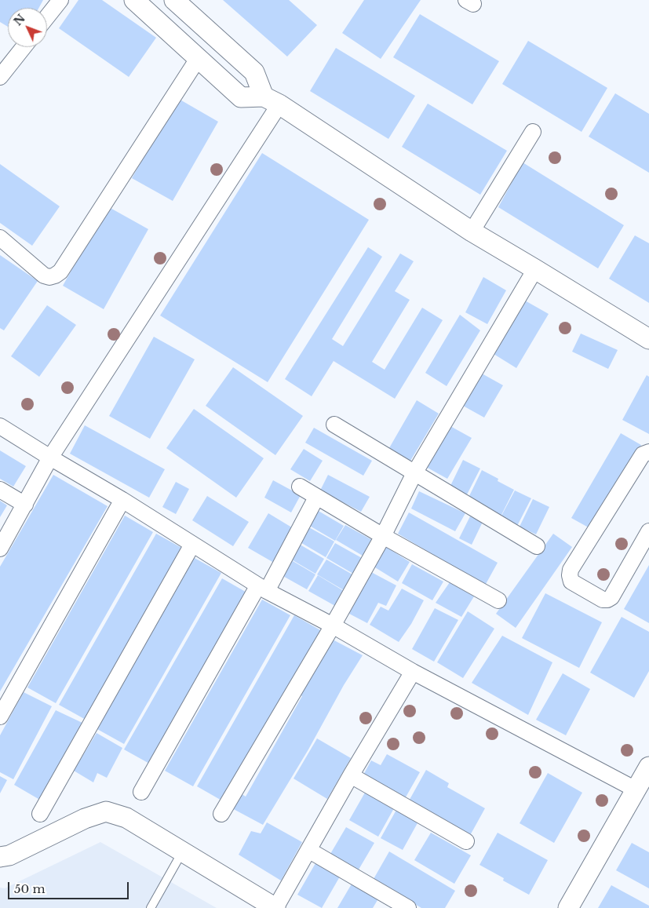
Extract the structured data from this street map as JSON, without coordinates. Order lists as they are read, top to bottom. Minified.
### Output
{"scale_bar":"50 m","north":"top left"}
